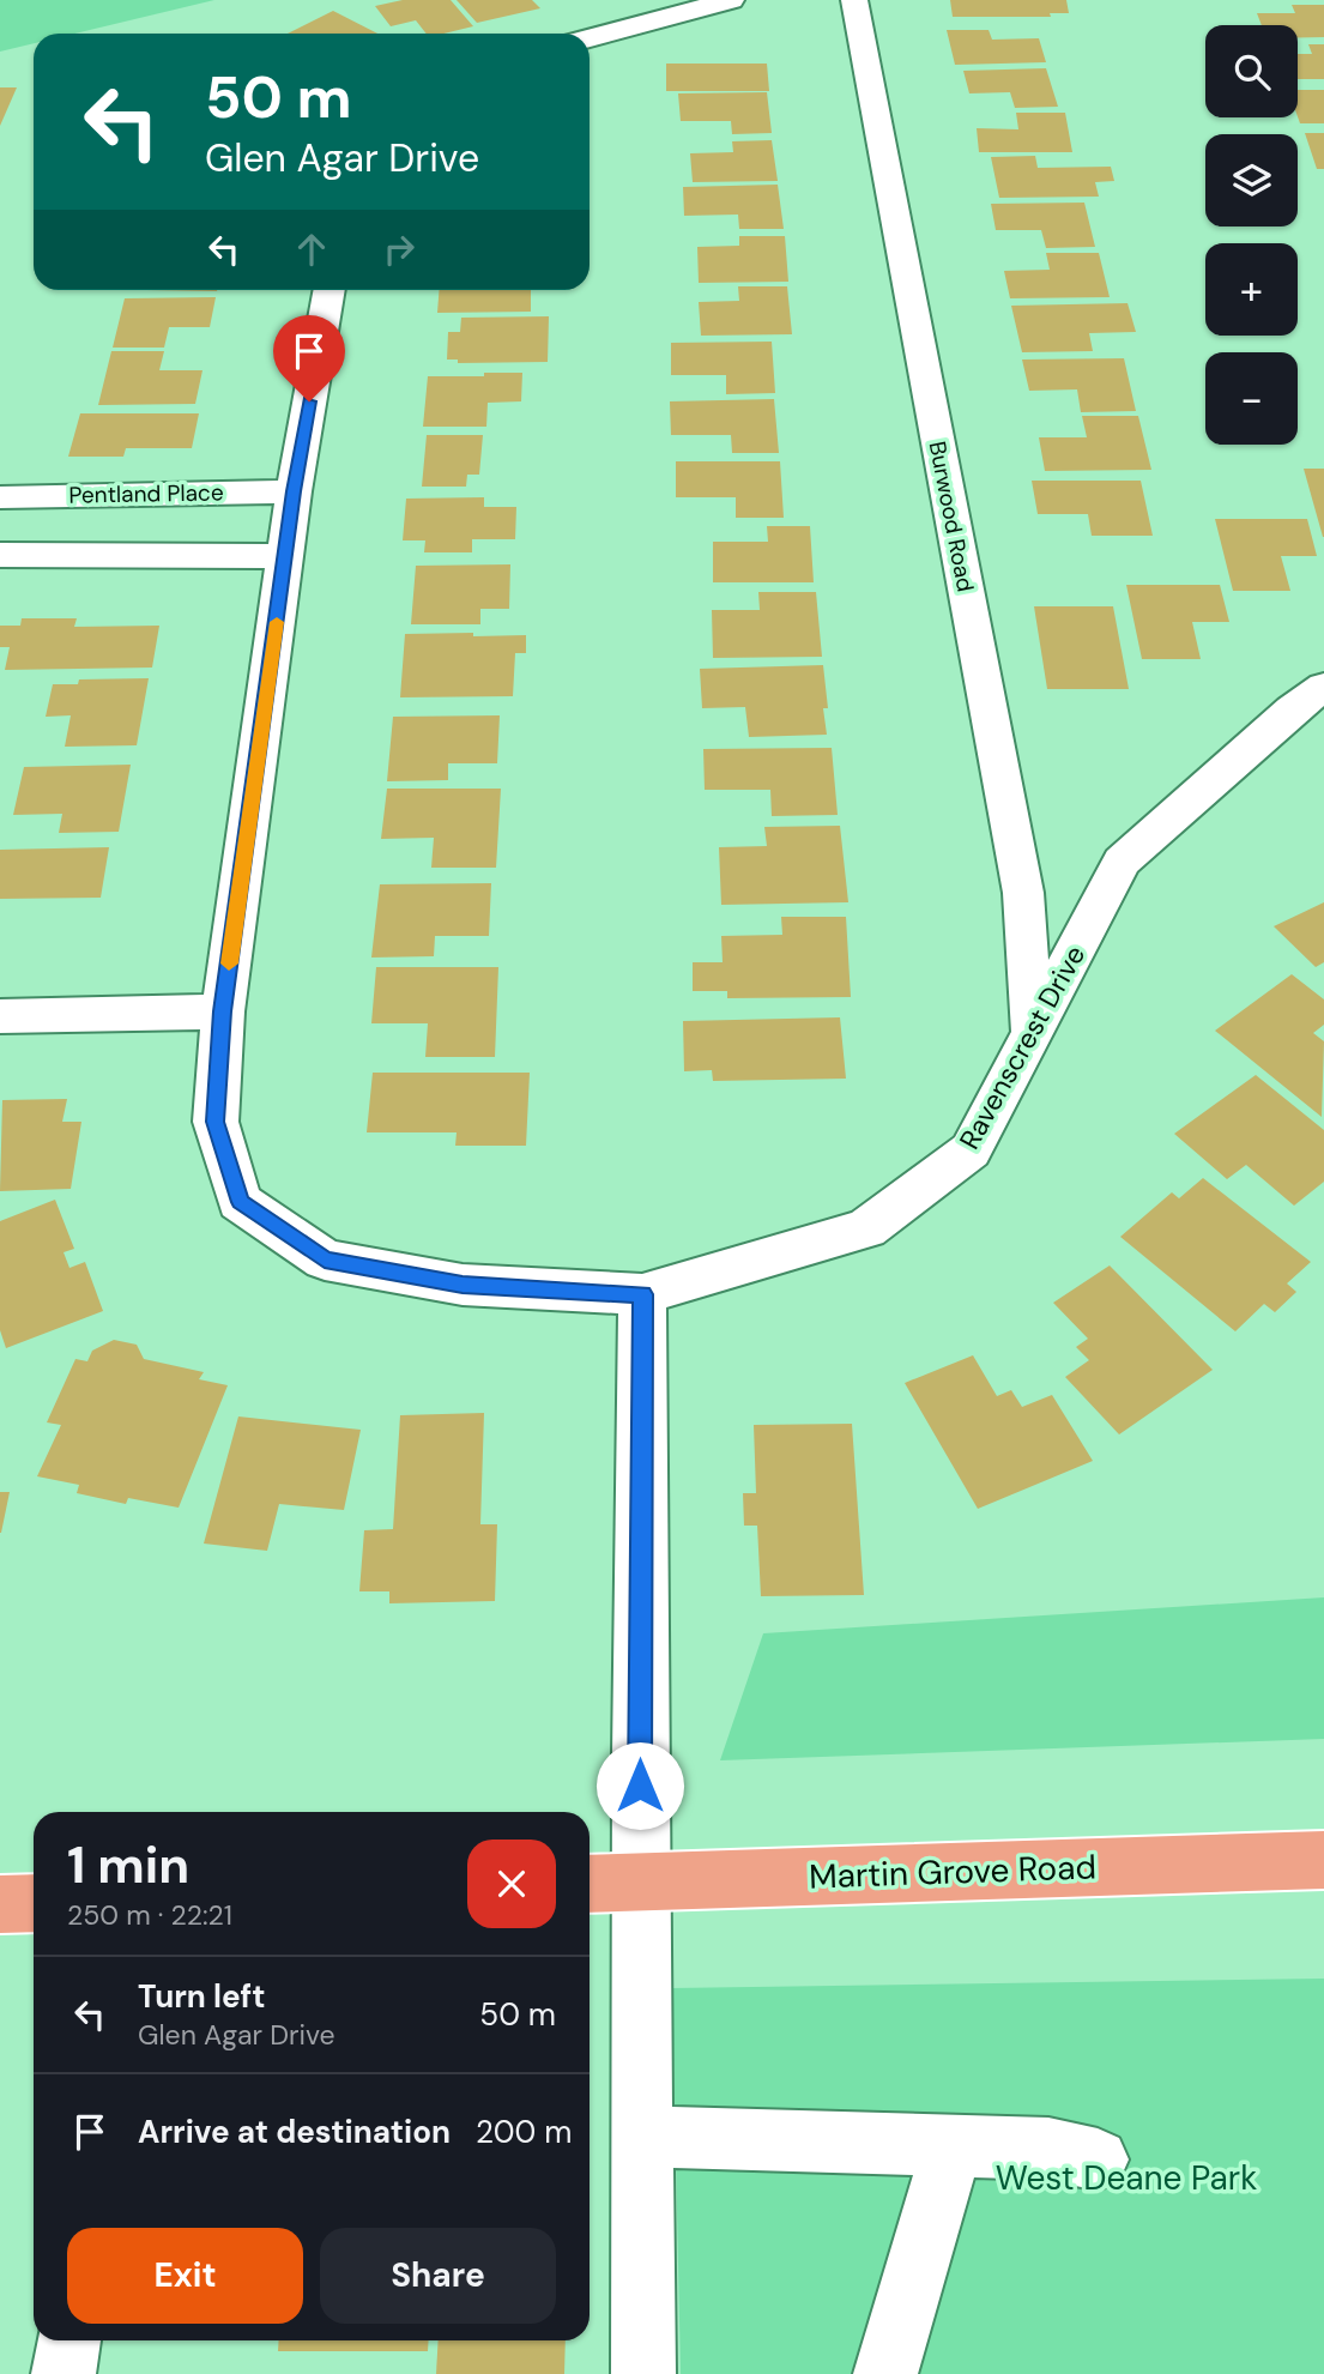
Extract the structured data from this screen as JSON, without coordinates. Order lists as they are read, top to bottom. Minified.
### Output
{"streets":{"main road":["Martin Grove Road"],"street":["Pentland Place","Burwood Road","Ravenscrest Drive"]},"crossings":[["Pentland Place","Ravenscrest Drive"],["Burwood Road","Ravenscrest Drive"]],"parks":["West Deane Park"],"page":{"map_buttons":["+","−"],"turn":["50 m","Glen Agar Drive"],"heading":["1 min","250 m · 22:21"],"list":[{"name":"Turn left","note":"Glen Agar Drive","value":"50 m"},{"name":"Arrive at destination","value":"200 m"}],"buttons":["Exit","Share"]}}
